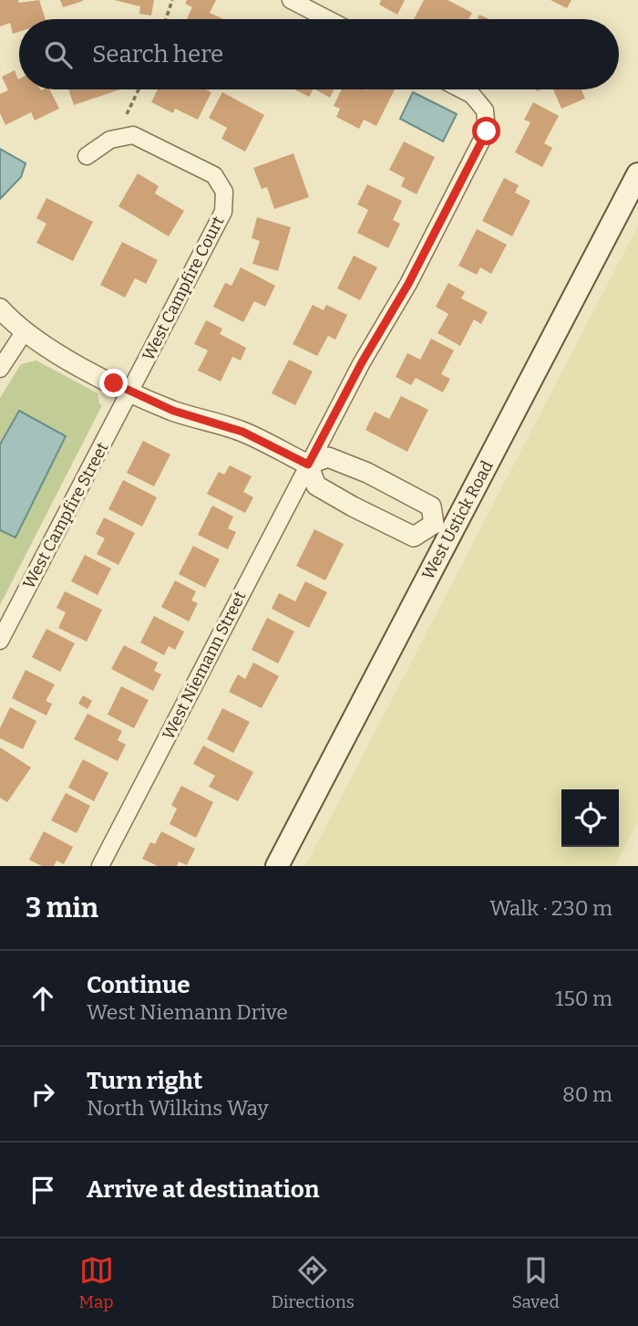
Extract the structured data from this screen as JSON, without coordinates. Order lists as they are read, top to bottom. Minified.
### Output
{"streets":{"main road":["West Ustick Road"],"street":["West Campfire Court","West Campfire Street","West Niemann Street"]},"crossings":[["West Campfire Court","West Campfire Street"]],"page":{"search":"Search here","heading":["3 min","Walk · 230 m"],"list":[["Continue","West Niemann Drive","150 m"],["Turn right","North Wilkins Way","80 m"],"Arrive at destination"],"nav":["Map","Directions","Saved"]}}
